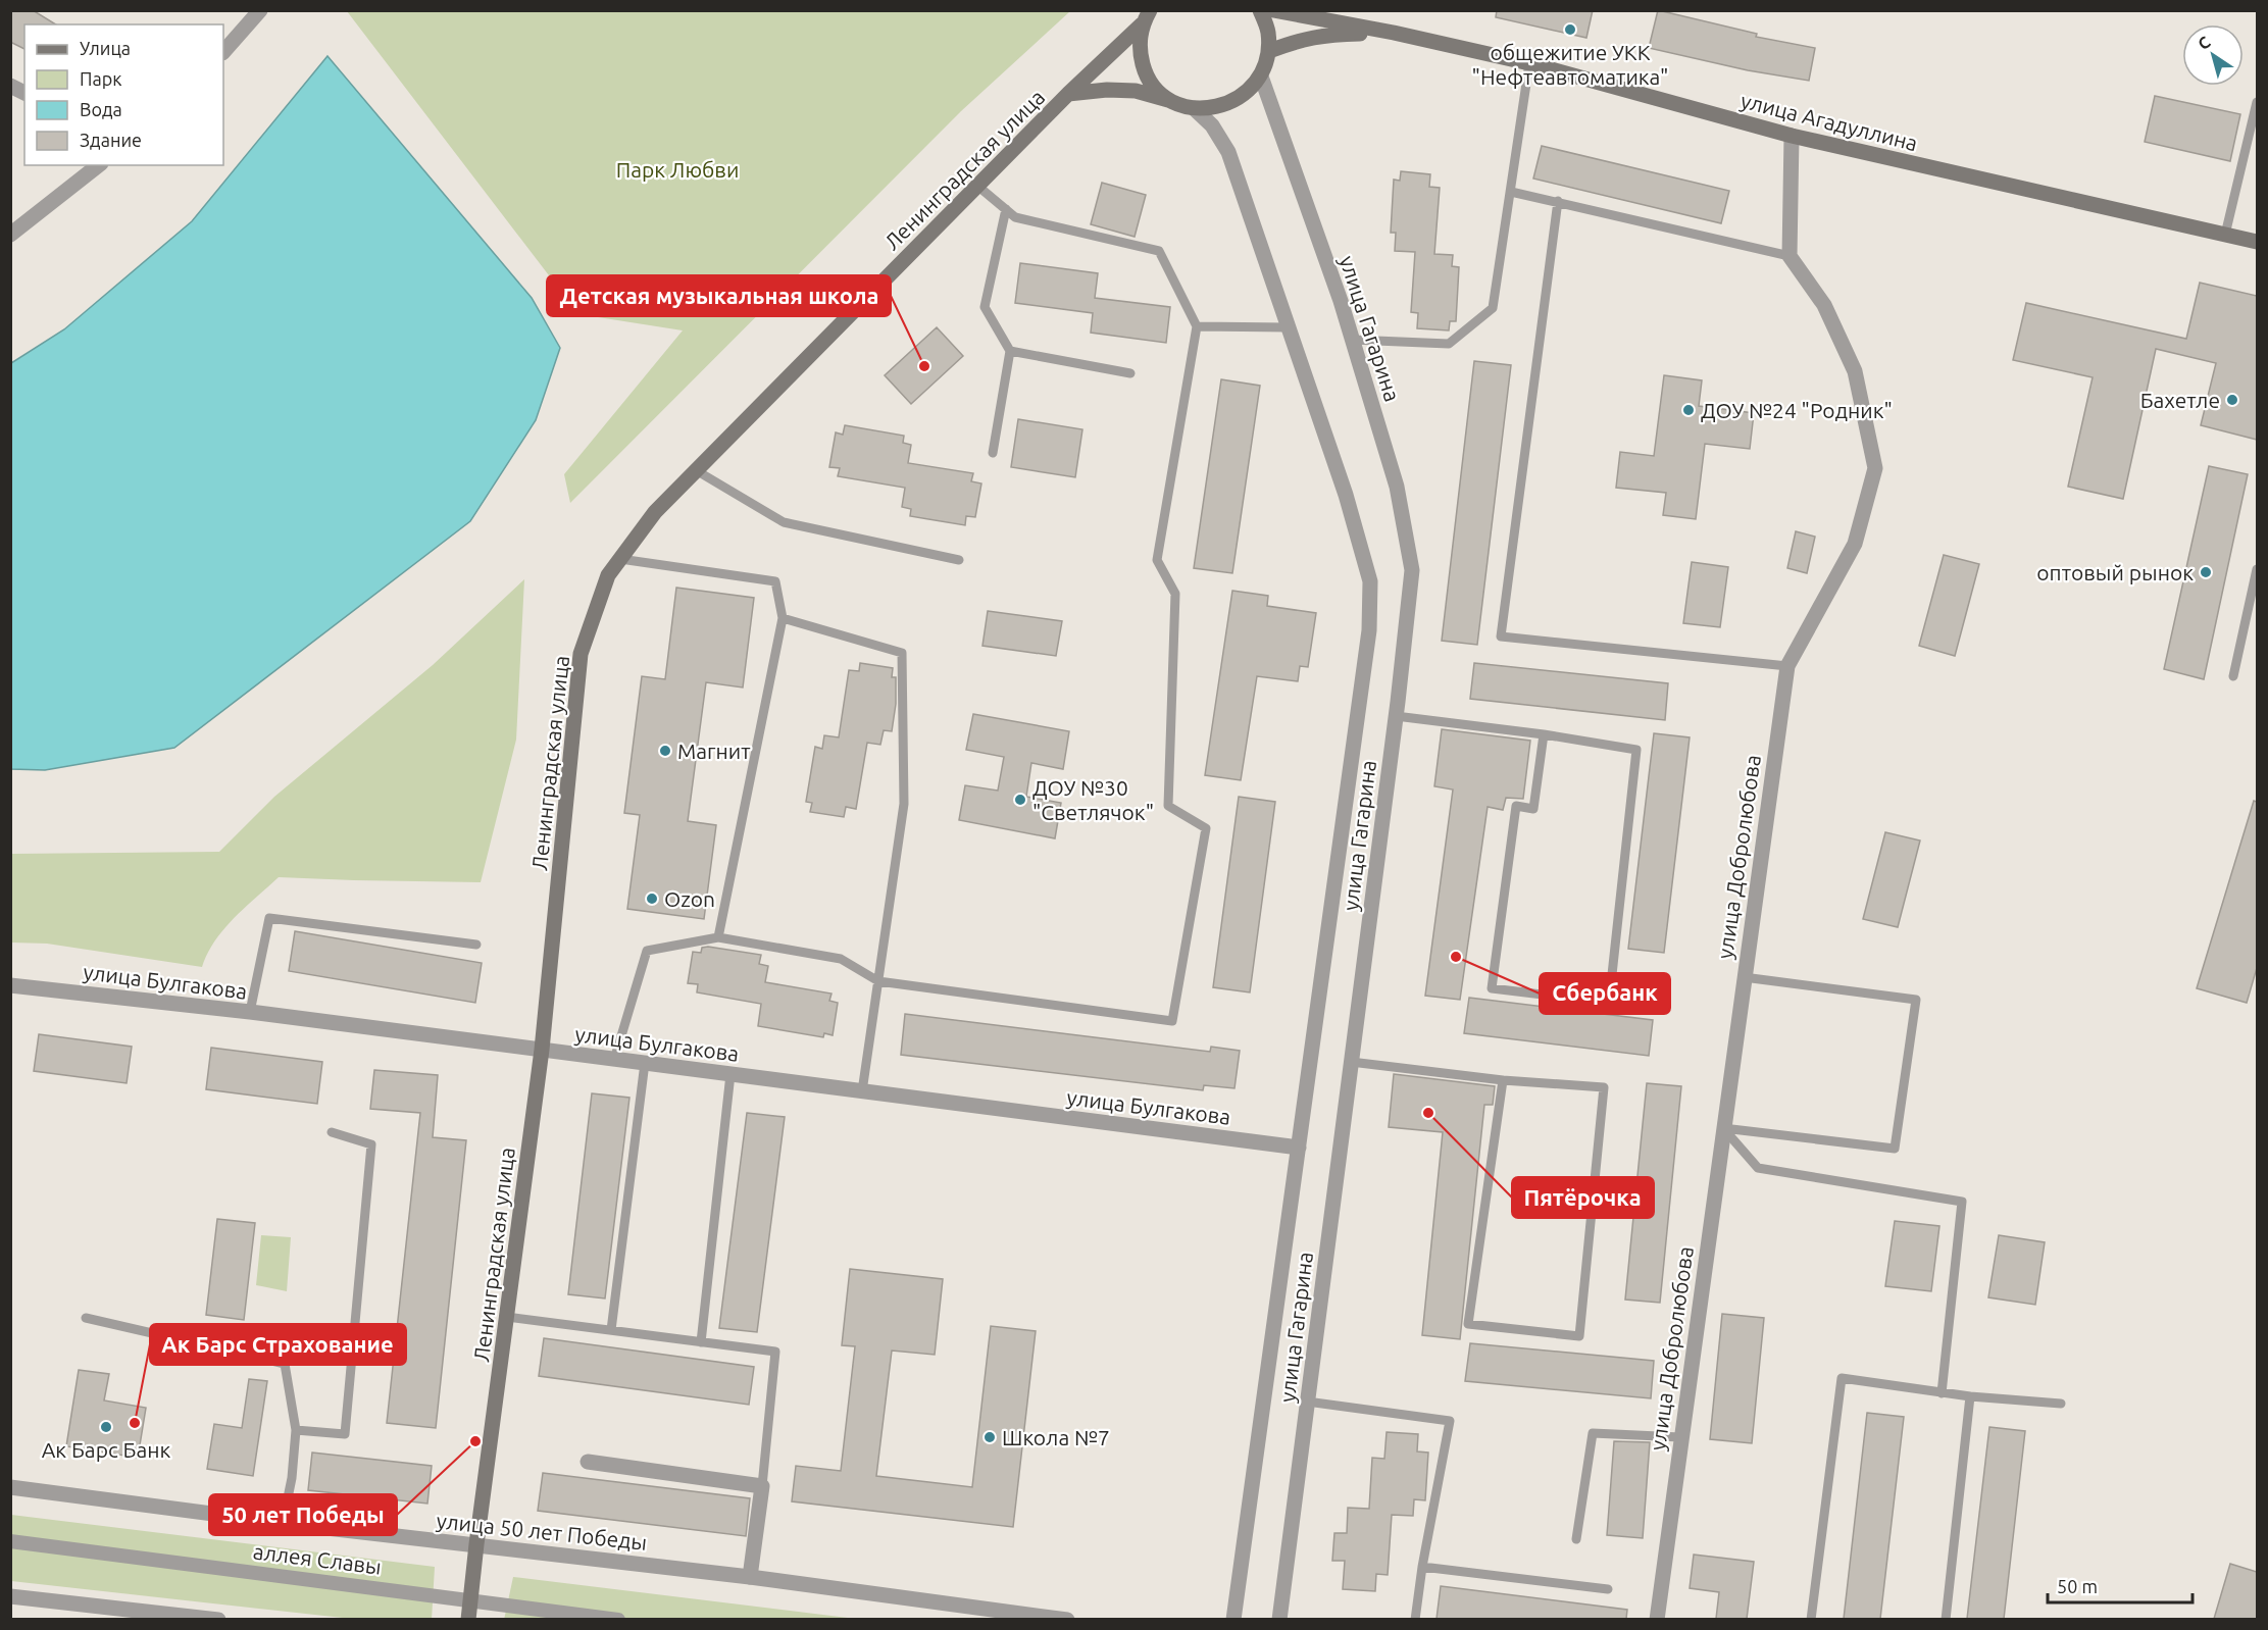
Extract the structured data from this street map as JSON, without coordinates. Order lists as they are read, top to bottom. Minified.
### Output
{"streets":{"main road":["улица Агадуллина","Ленинградская улица"],"street":["улица Гагарина","улица Добролюбова","улица Булгакова","улица 50 лет Победы","аллея Славы"]},"crossings":[["Ленинградская улица","улица Булгакова"],["Ленинградская улица","улица 50 лет Победы"],["Ленинградская улица","аллея Славы"],["улица Гагарина","улица Булгакова"]],"parks":["Парк Любви"],"places":["общежитие УКК \"Нефтеавтоматика\"","Детская музыкальная школа","Бахетле","ДОУ №24 \"Родник\"","оптовый рынок","Магнит","ДОУ №30 \"Светлячок\"","Ozon","Сбербанк","Пятёрочка","Ак Барс Страхование","Ак Барс Банк","Школа №7","50 лет Победы"],"legend":["Улица","Парк","Вода","Здание"],"scale_bar":"50 m","north":"top left"}
